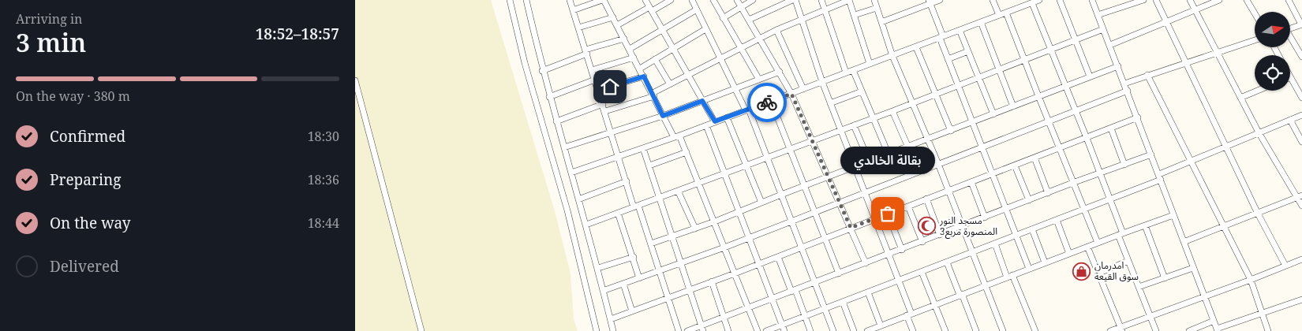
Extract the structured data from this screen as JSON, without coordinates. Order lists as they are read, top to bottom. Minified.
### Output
{"places":{"other":["بقالة الخالدي"],"mosque":["مسجد النور المنصورة مربع3"],"shop":["امدرمان سوق القيعة"]},"north":"right","page":{"heading":["3 min","Arriving in","18:52–18:57"],"bar":"On the way · 380 m","list":[["Confirmed","18:30"],["Preparing","18:36"],["On the way","18:44"],"Delivered"],"bubble":"بقالة الخالدي"}}
